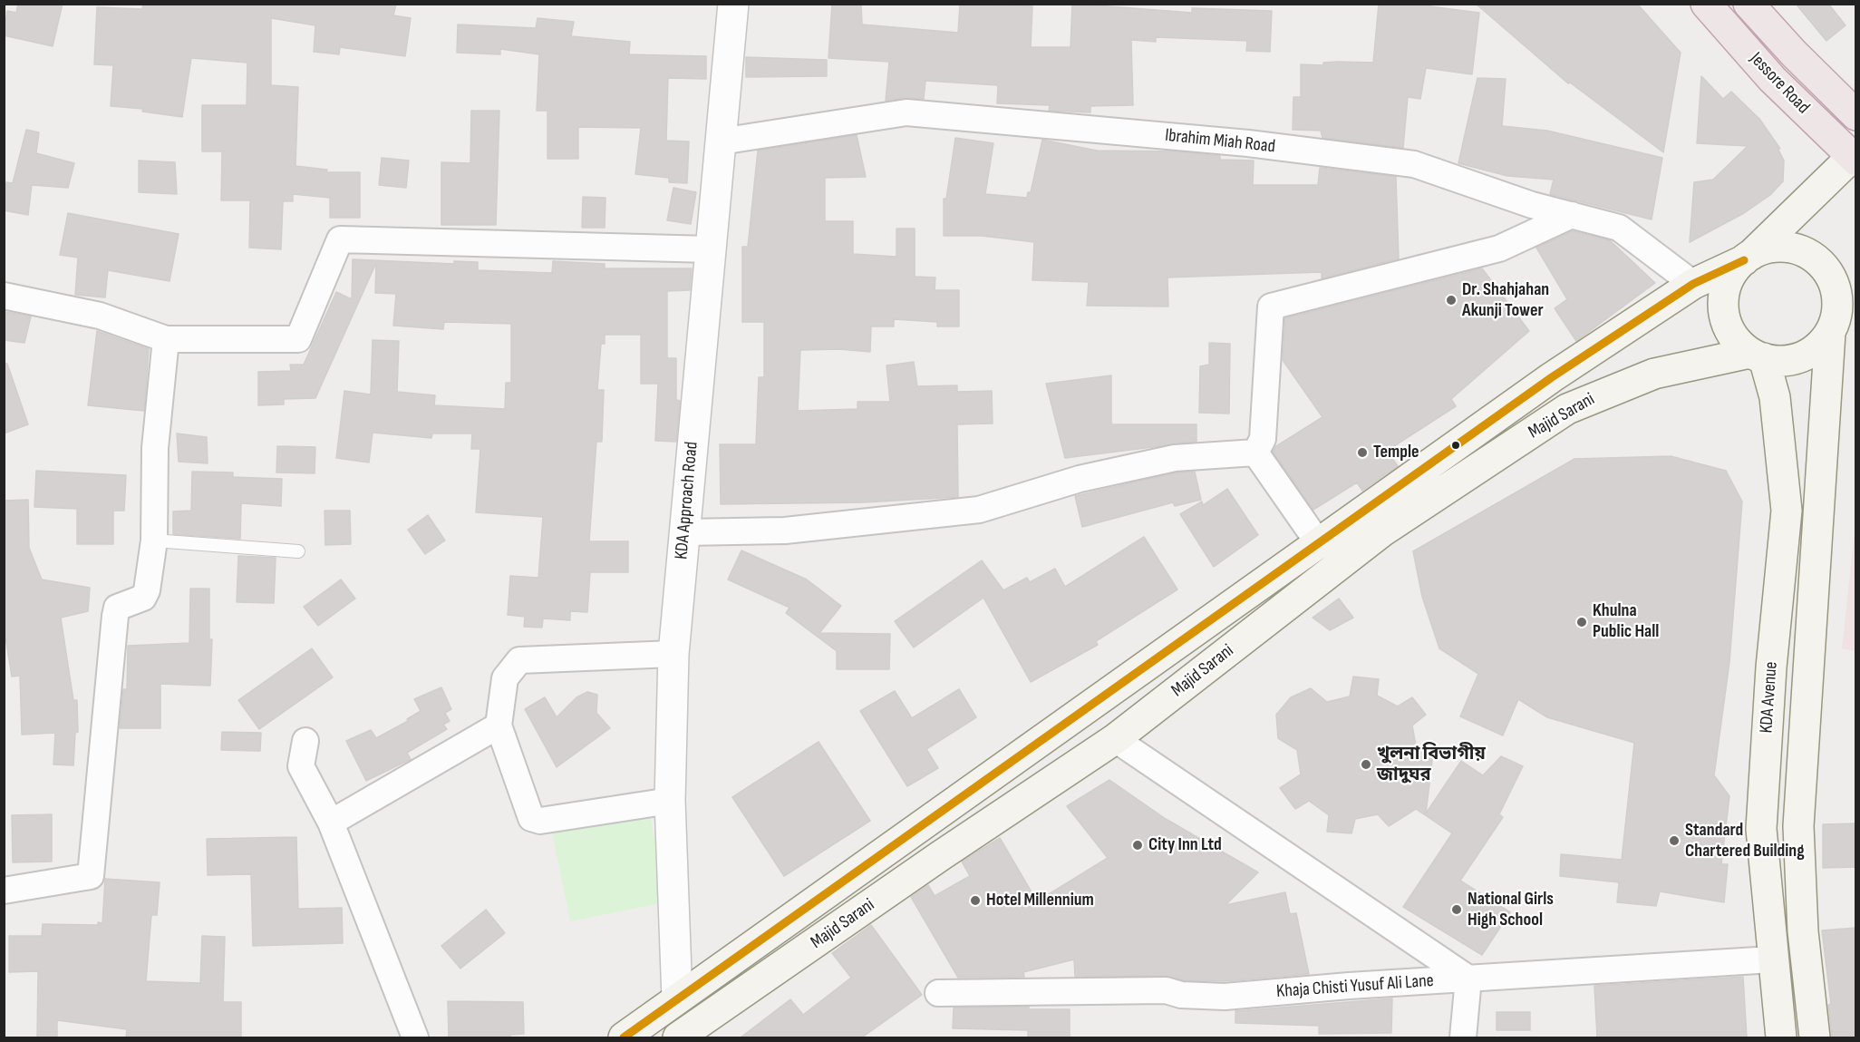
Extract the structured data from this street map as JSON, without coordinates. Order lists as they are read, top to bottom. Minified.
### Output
{"streets":{"highway":["Jessore Road"],"main road":["Majid Sarani","KDA Avenue"],"street":["Ibrahim Miah Road","KDA Approach Road","Khaja Chisti Yusuf Ali Lane"]},"crossings":[["Jessore Road","Majid Sarani"],["Ibrahim Miah Road","Majid Sarani"],["Ibrahim Miah Road","KDA Approach Road"],["Majid Sarani","KDA Approach Road"],["Majid Sarani","KDA Avenue"],["KDA Avenue","Khaja Chisti Yusuf Ali Lane"]],"places":["Dr. Shahjahan Akunji Tower","Temple","Khulna Public Hall","খুলনা বিভাগীয় জাদুঘর","Standard Chartered Building","City Inn Ltd","Hotel Millennium","National Girls High School"]}
